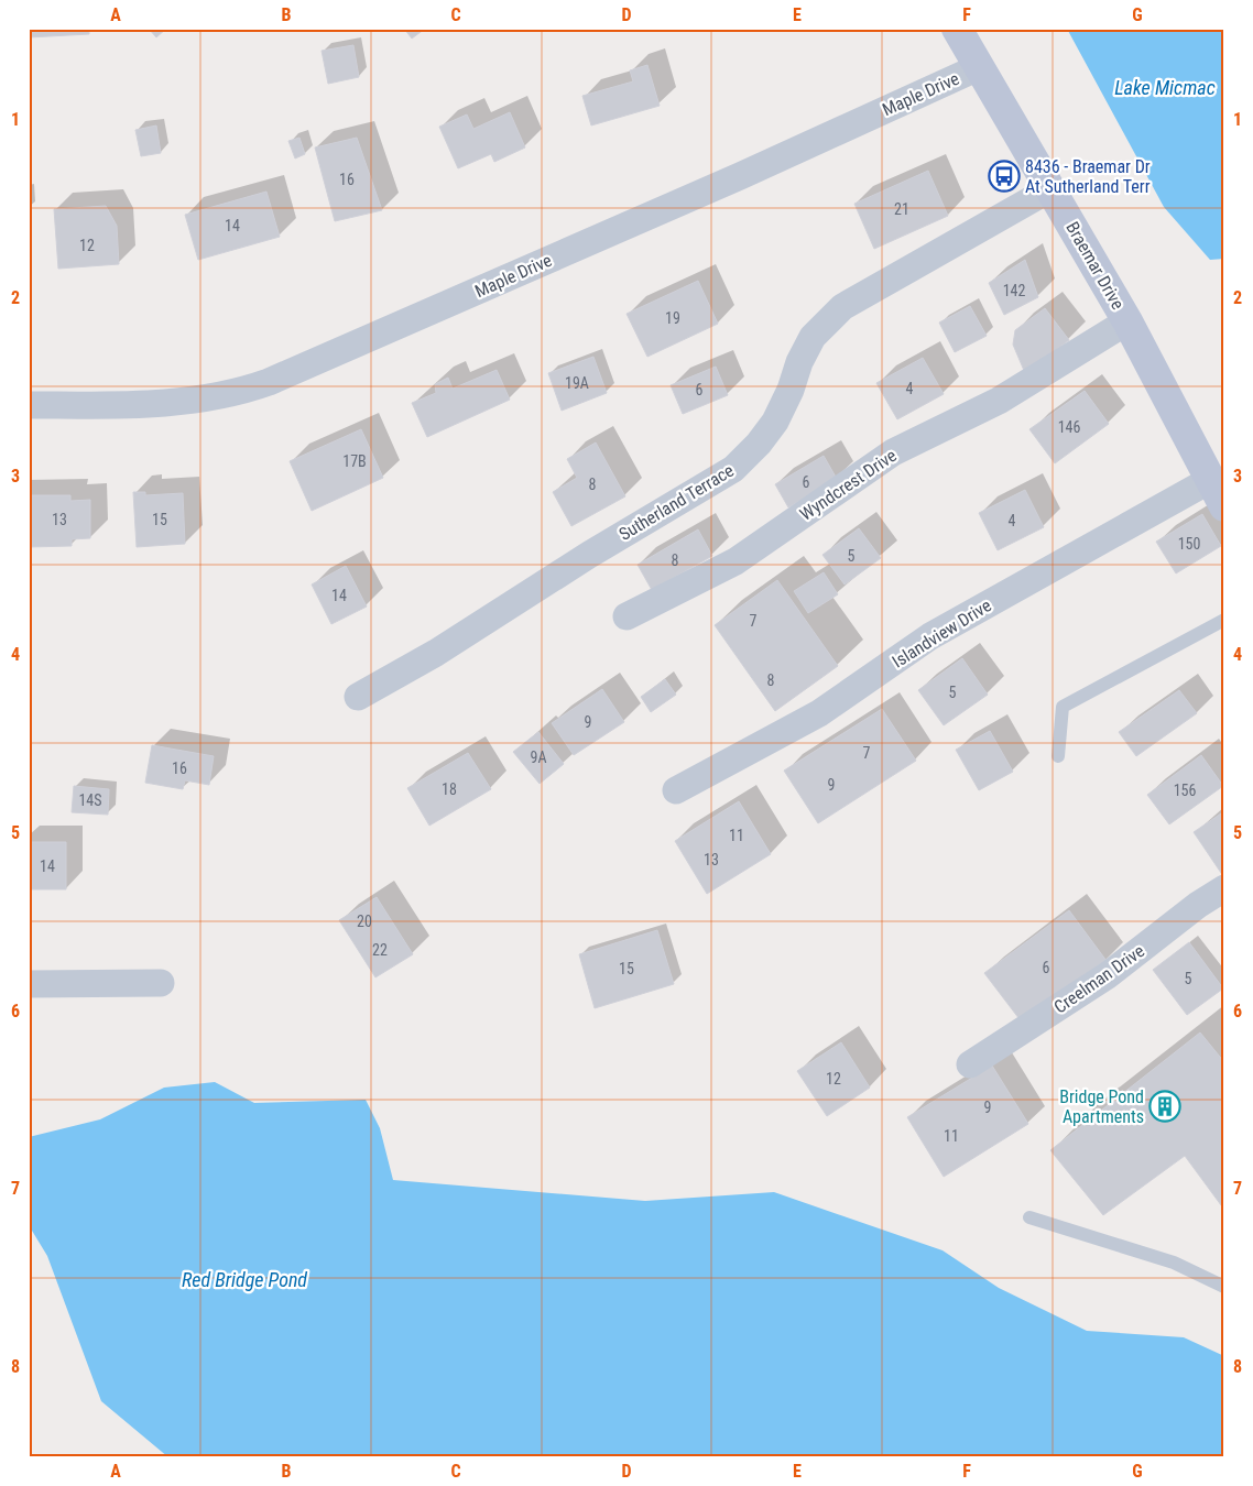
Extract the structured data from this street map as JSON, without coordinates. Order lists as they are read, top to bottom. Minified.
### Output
{"streets":{"main road":["Braemar Drive"],"street":["Maple Drive","Wyndcrest Drive","Sutherland Terrace","Islandview Drive","Creelman Drive"]},"crossings":[["Maple Drive","Braemar Drive"],["Braemar Drive","Wyndcrest Drive"],["Braemar Drive","Sutherland Terrace"],["Braemar Drive","Islandview Drive"]],"water":["Lake Micmac","Red Bridge Pond"],"places":{"bus stop":["8436 - Braemar Dr At Sutherland Terr"],"building":["Bridge Pond Apartments"]},"house_numbers":["16","21","14","12","142","19","19A","4","6","146","17B","6","8","13","15","4","150","5","8","14","7","8","5","9","7","9A","16","9","18","156","14S","11","13","14","20","22","6","15","5","12","9","11"],"grid":{"columns":["A","B","C","D","E","F","G"],"rows":["1","2","3","4","5","6","7","8"]}}
